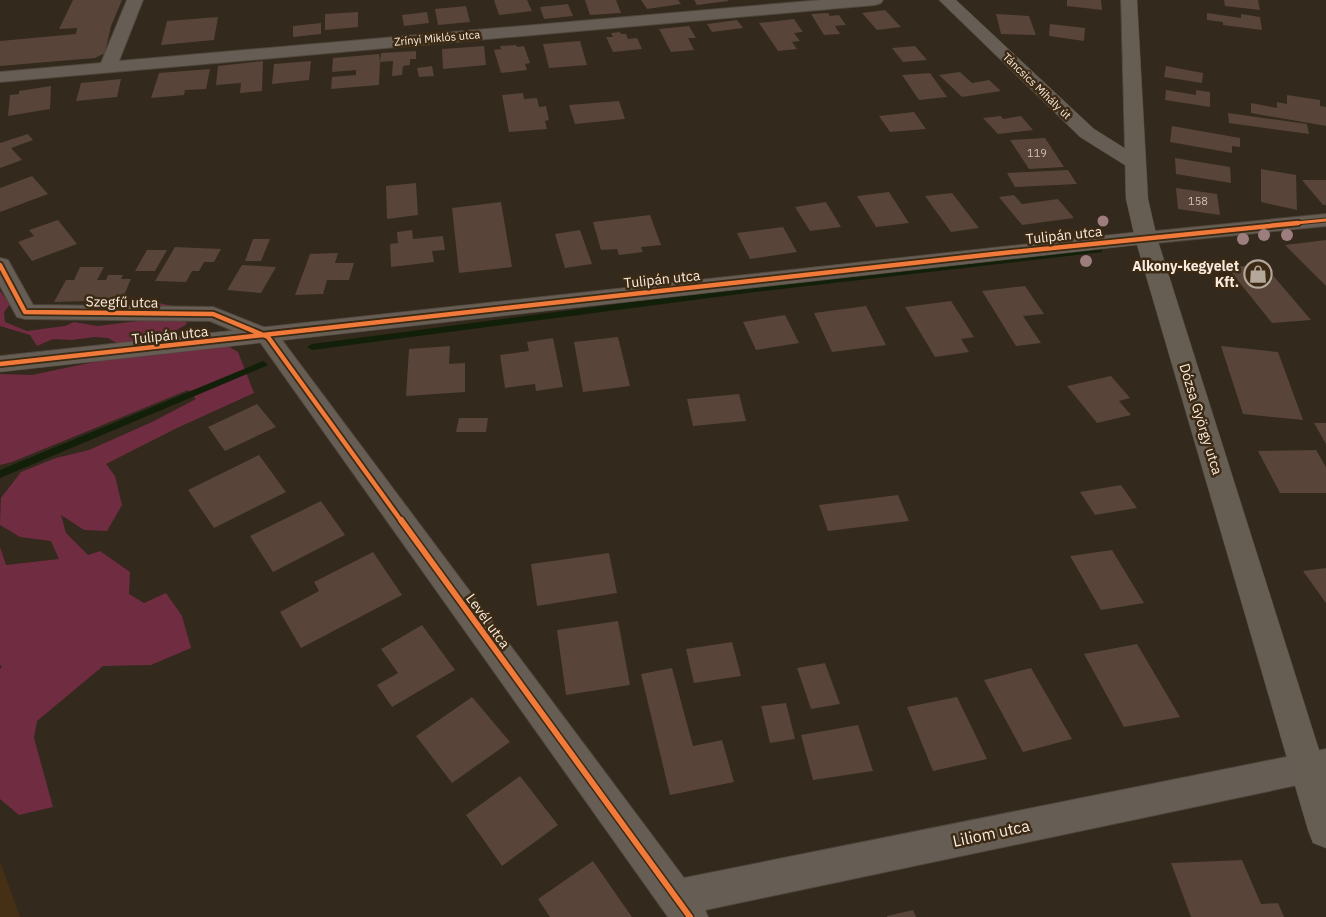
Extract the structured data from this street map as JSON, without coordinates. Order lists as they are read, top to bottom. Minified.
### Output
{"streets":{"main road":["Dózsa György utca"],"street":["Zrínyi Miklós utca","Táncsics Mihály út","Tulipán utca","Szegfű utca","Levél utca","Liliom utca"]},"crossings":[["Táncsics Mihály út","Dózsa György utca"],["Tulipán utca","Szegfű utca"],["Tulipán utca","Dózsa György utca"],["Tulipán utca","Levél utca"],["Szegfű utca","Levél utca"],["Dózsa György utca","Liliom utca"],["Levél utca","Liliom utca"]],"places":{"shop":["Alkony-kegyelet Kft."]},"house_numbers":["119","158"]}
